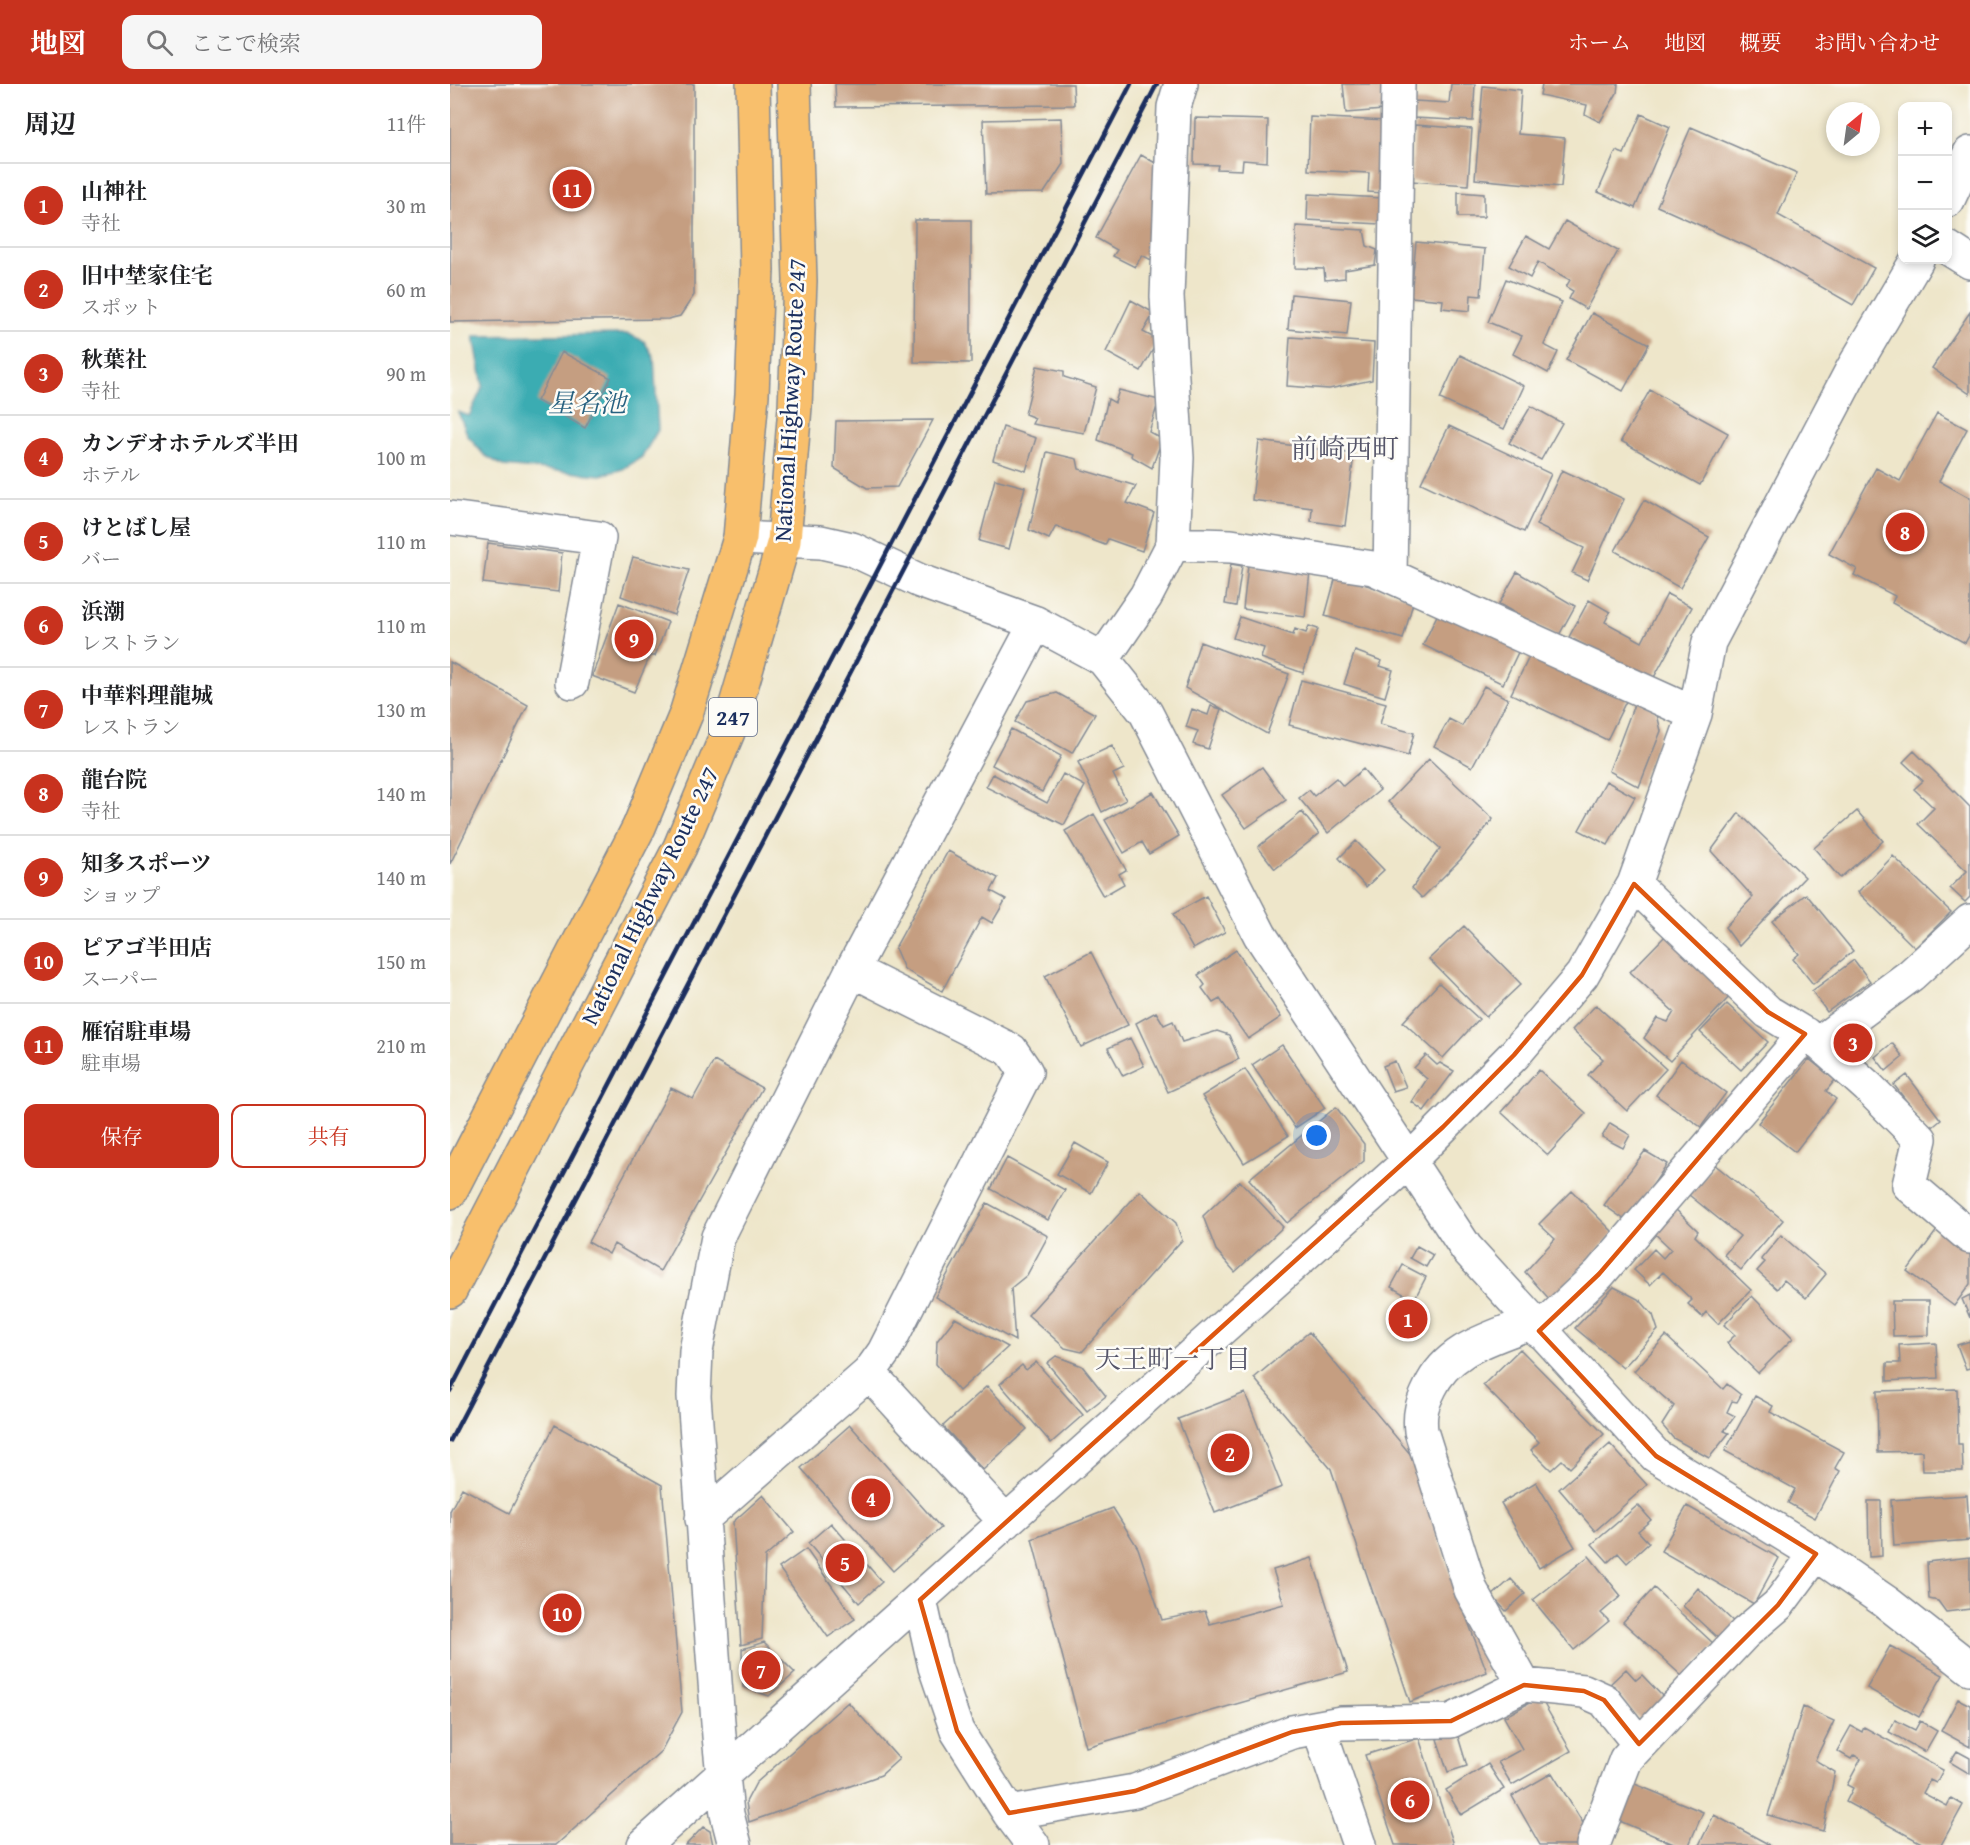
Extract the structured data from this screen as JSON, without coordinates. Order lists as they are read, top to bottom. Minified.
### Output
{"streets":{"highway":["National Highway Route 247","247"]},"districts":["前崎西町","天王町一丁目"],"water":["星名池"],"north":"top right","page":{"header":"地図","search":"ここで検索","nav":["ホーム","地図","概要","お問い合わせ"],"heading":["周辺","11件"],"map_buttons":["+","−"],"list":[{"mark":"1","name":"山神社","note":"寺社","value":"30 m"},{"mark":"2","name":"旧中埜家住宅","note":"スポット","value":"60 m"},{"mark":"3","name":"秋葉社","note":"寺社","value":"90 m"},{"mark":"4","name":"カンデオホテルズ半田","note":"ホテル","value":"100 m"},{"mark":"5","name":"けとばし屋","note":"バー","value":"110 m"},{"mark":"6","name":"浜潮","note":"レストラン","value":"110 m"},{"mark":"7","name":"中華料理龍城","note":"レストラン","value":"130 m"},{"mark":"8","name":"龍台院","note":"寺社","value":"140 m"},{"mark":"9","name":"知多スポーツ","note":"ショップ","value":"140 m"},{"mark":"10","name":"ピアゴ半田店","note":"スーパー","value":"150 m"},{"mark":"11","name":"雁宿駐車場","note":"駐車場","value":"210 m"}],"pins":["11","8","9","3","1","2","4","5","10","7","6"],"buttons":["保存","共有"]}}
